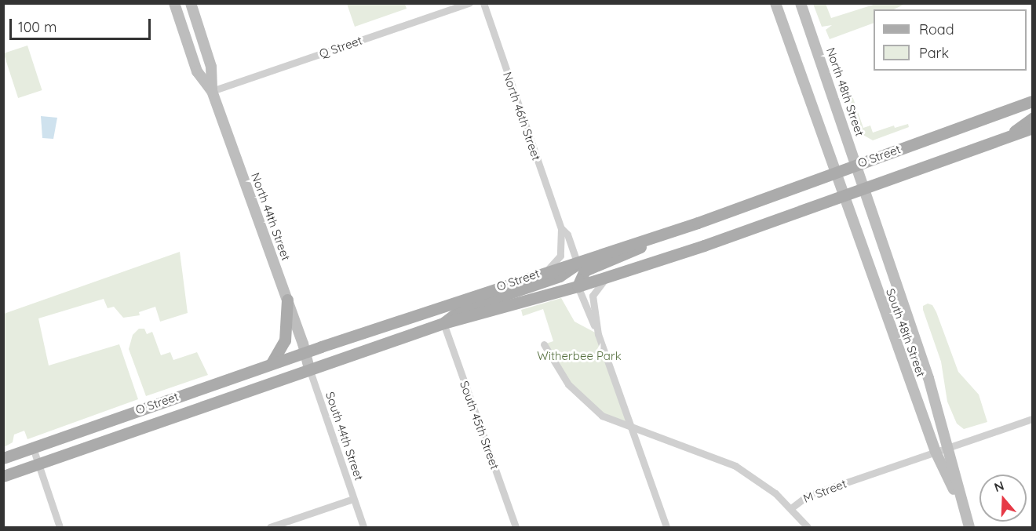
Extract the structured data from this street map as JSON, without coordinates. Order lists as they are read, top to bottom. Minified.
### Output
{"streets":{"main road":["North 48th Street","O Street","North 44th Street","South 48th Street","South 44th Street"],"street":["Q Street","North 46th Street","South 45th Street","M Street"]},"crossings":[["Q Street","North 44th Street"],["North 48th Street","O Street"],["North 48th Street","South 48th Street"],["North 46th Street","O Street"],["O Street","North 44th Street"],["O Street","South 48th Street"],["O Street","South 45th Street"],["O Street","South 44th Street"],["North 44th Street","South 44th Street"],["South 48th Street","M Street"]],"parks":["Witherbee Park"],"legend":["Road","Park"],"scale_bar":"100 m","north":"top"}
